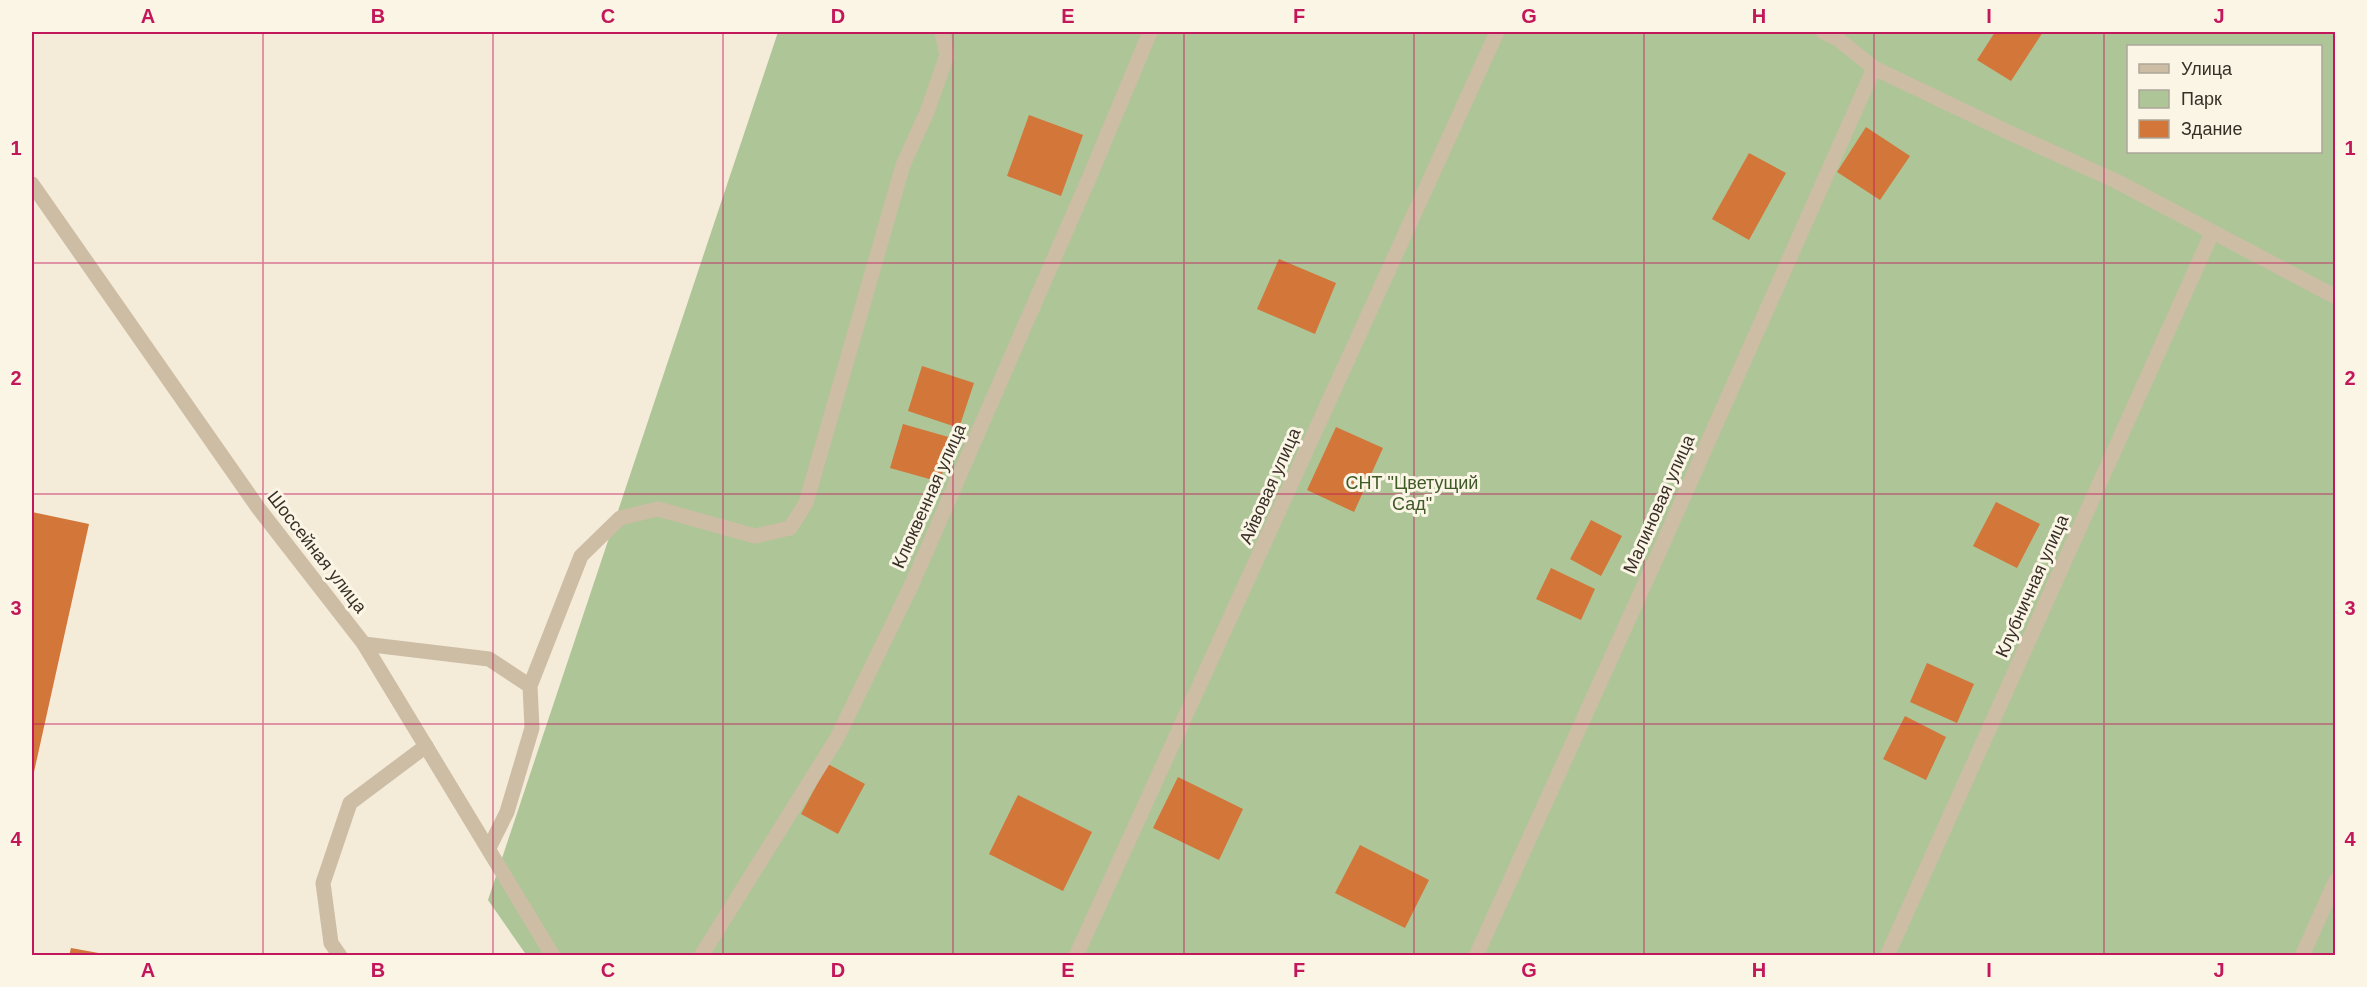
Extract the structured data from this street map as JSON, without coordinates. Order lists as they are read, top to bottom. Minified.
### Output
{"streets":{"street":["Айвовая улица","Клюквенная улица","Малиновая улица","Шоссейная улица","Клубничная улица"]},"parks":["СНТ \"Цветущий Сад\""],"legend":["Улица","Парк","Здание"],"grid":{"columns":["A","B","C","D","E","F","G","H","I","J"],"rows":["1","2","3","4"]}}
